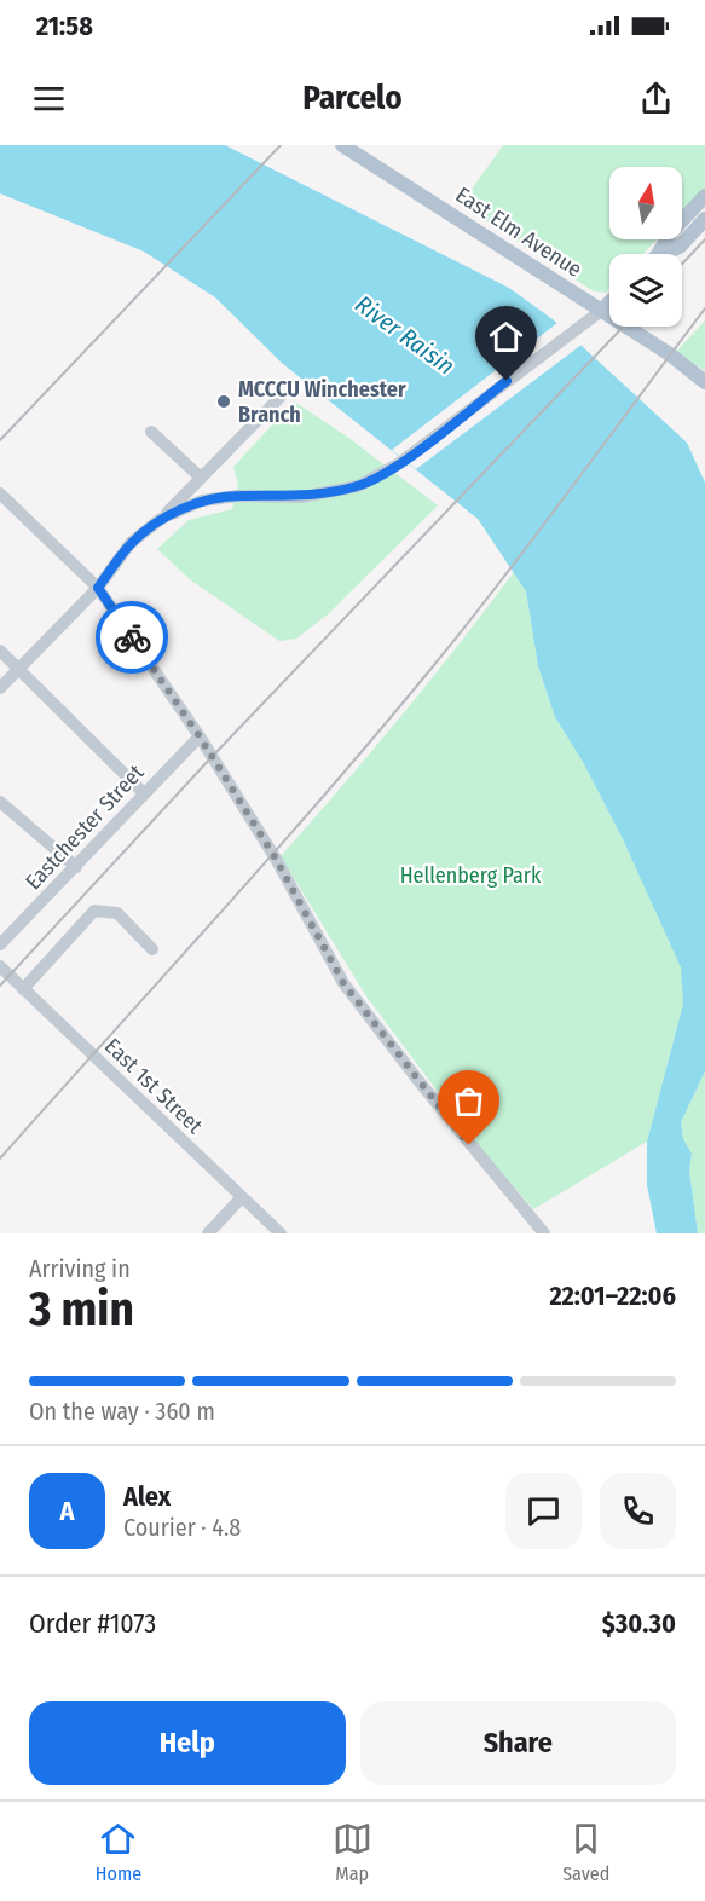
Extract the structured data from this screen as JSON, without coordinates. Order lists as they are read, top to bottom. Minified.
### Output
{"streets":{"main road":["East Elm Avenue"],"street":["Eastchester Street","East 1st Street"]},"water":["River Raisin"],"parks":["Hellenberg Park"],"places":["MCCCU Winchester Branch"],"north":"top","page":{"status":"21:58","header":"Parcelo","heading":["3 min","Arriving in","22:01–22:06"],"panel":["Alex","Courier · 4.8","Order #1073","$30.30"],"bar":"On the way · 360 m","round":"A","buttons":["Help","Share"],"tabs":["Home","Map","Saved"]}}
